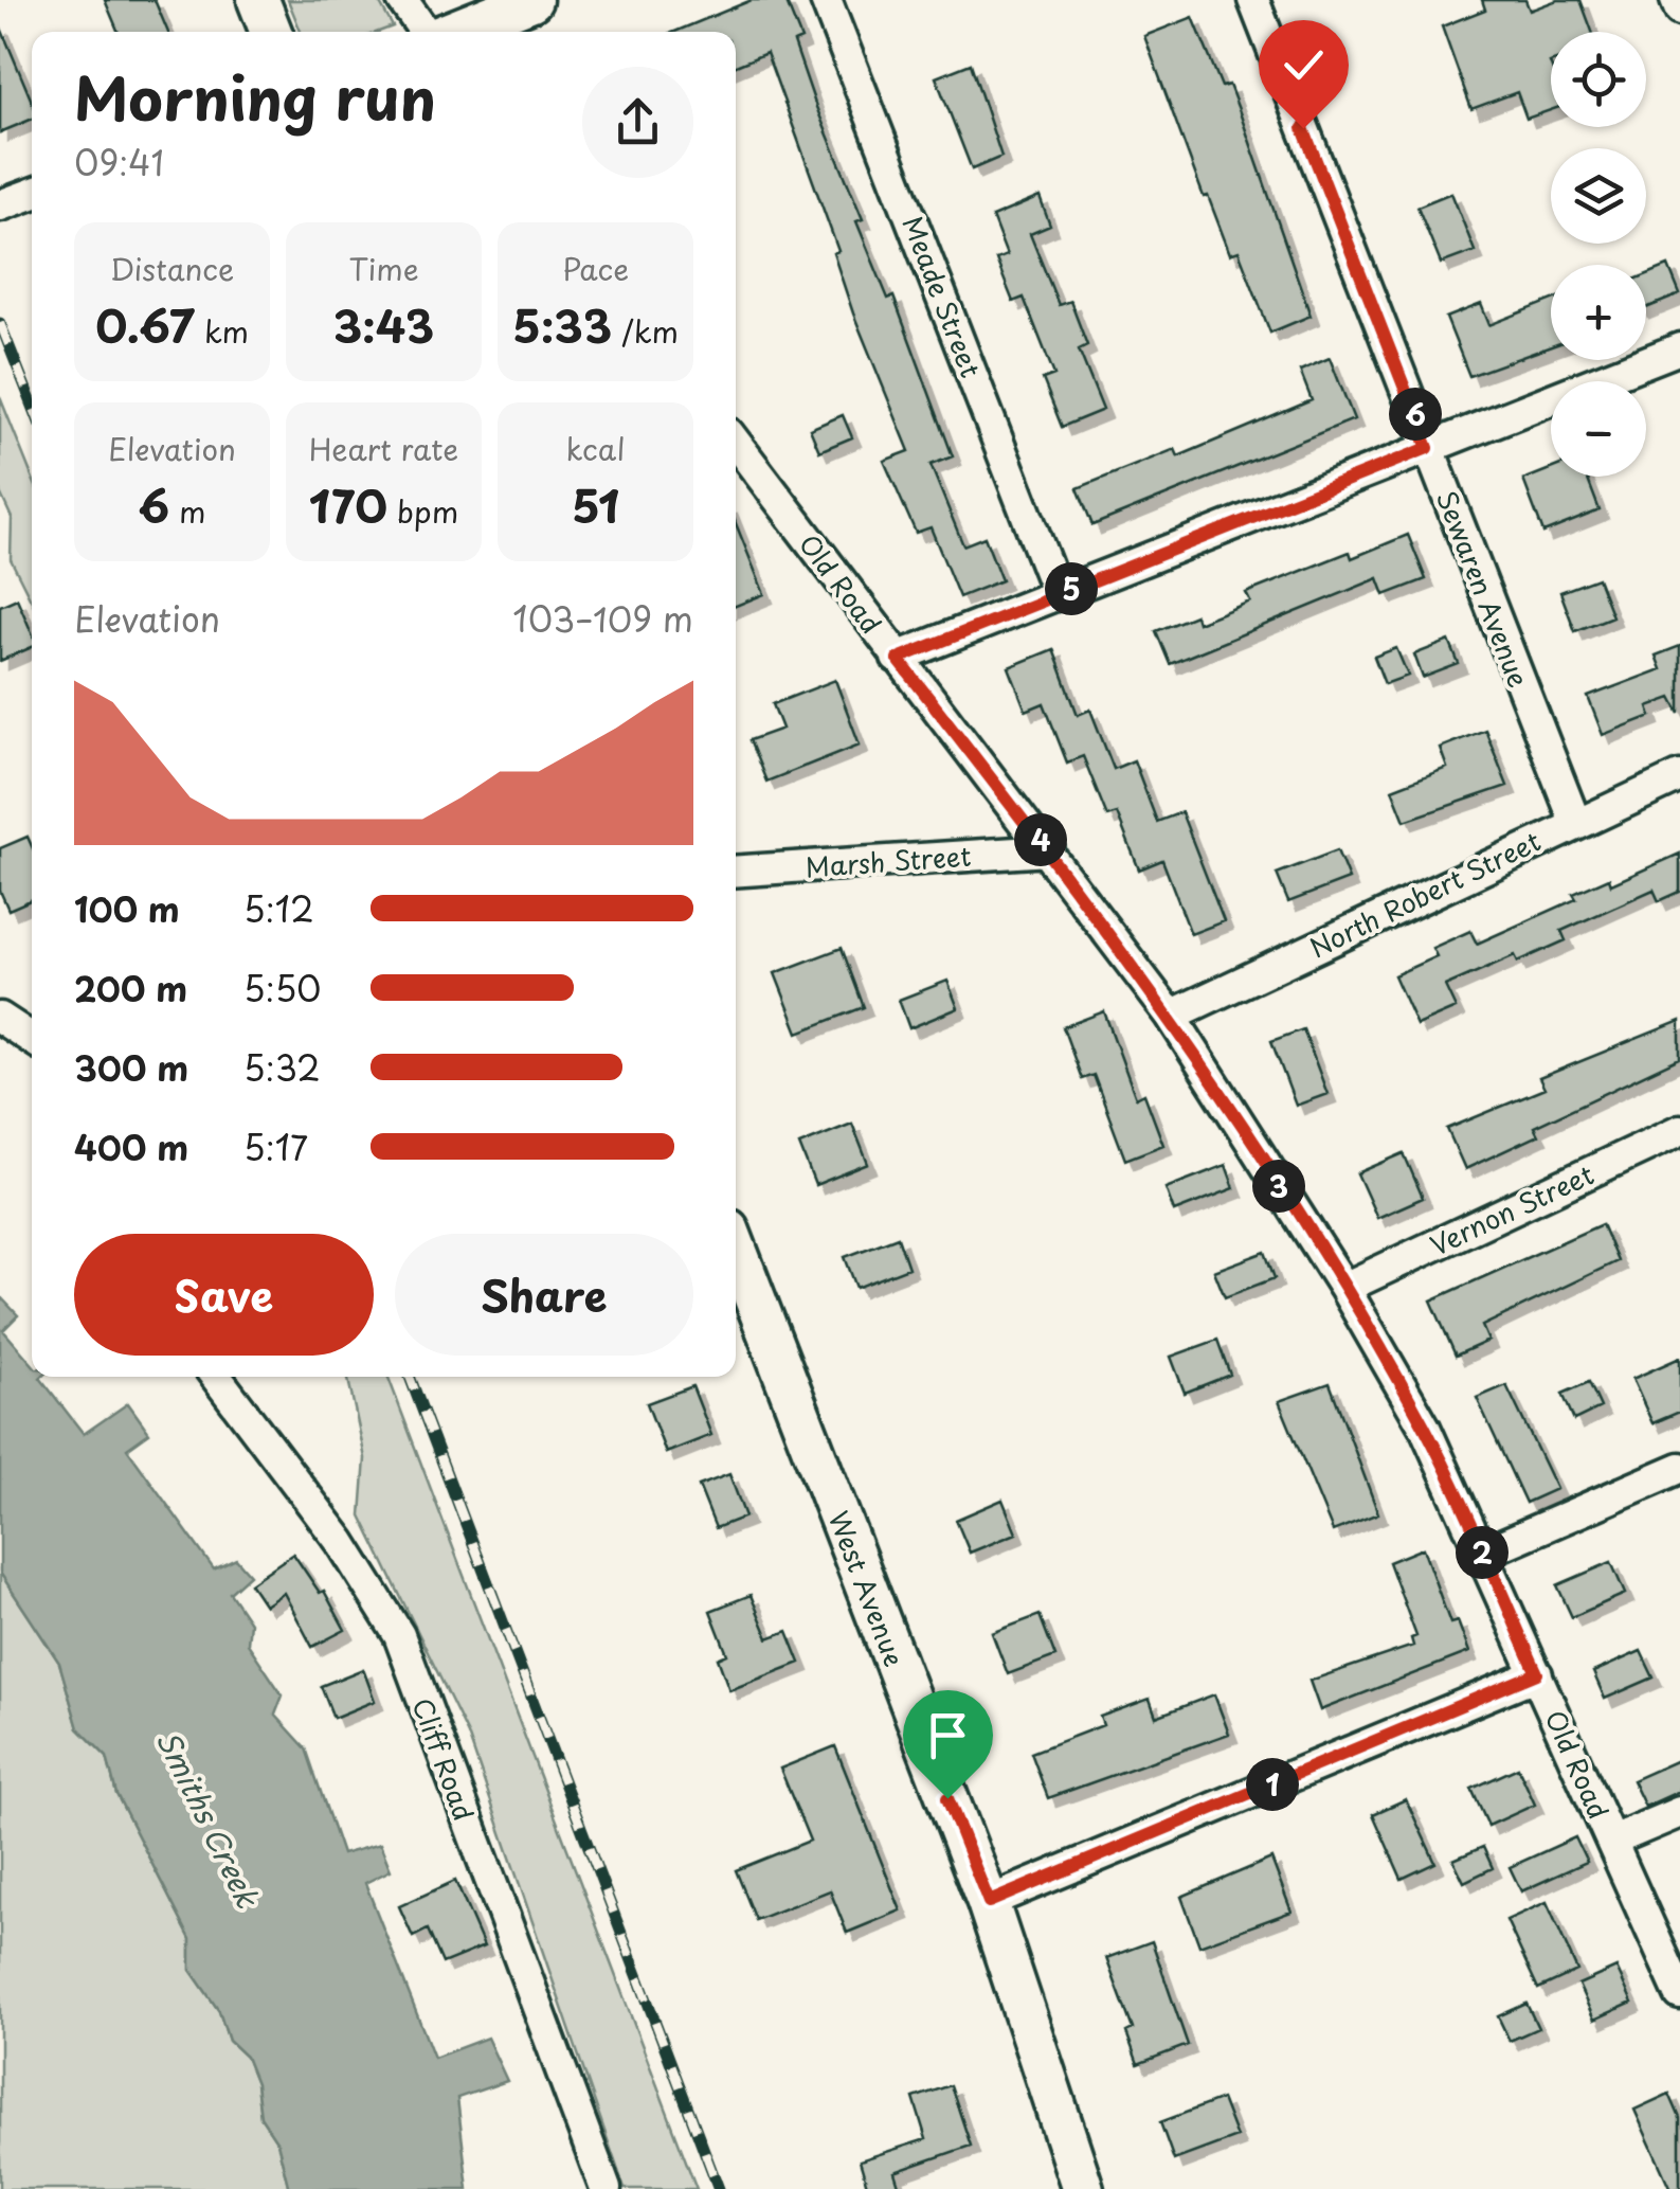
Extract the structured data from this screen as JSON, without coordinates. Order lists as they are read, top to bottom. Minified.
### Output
{"streets":{"street":["Meade Street","Old Road","Sewaren Avenue","Marsh Street","North Robert Street","Vernon Street","West Avenue","Cliff Road"]},"crossings":[["Old Road","Marsh Street"],["Old Road","North Robert Street"],["Old Road","Vernon Street"],["Sewaren Avenue","North Robert Street"]],"water":["Smiths Creek"],"page":{"map_buttons":["+","−"],"heading":["Morning run","09:41"],"stats":[["Distance","0.67 km"],["Time","3:43"],["Pace","5:33 /km"],["Elevation","6 m"],["Heart rate","170 bpm"],["kcal","51"]],"pins":["6","5","4","3","2","1"],"chart":["Elevation","103–109 m"],"list":[{"name":"100 m","note":"5:12"},{"name":"200 m","note":"5:50"},{"name":"300 m","note":"5:32"},{"name":"400 m","note":"5:17"}],"buttons":["Save","Share"]}}
